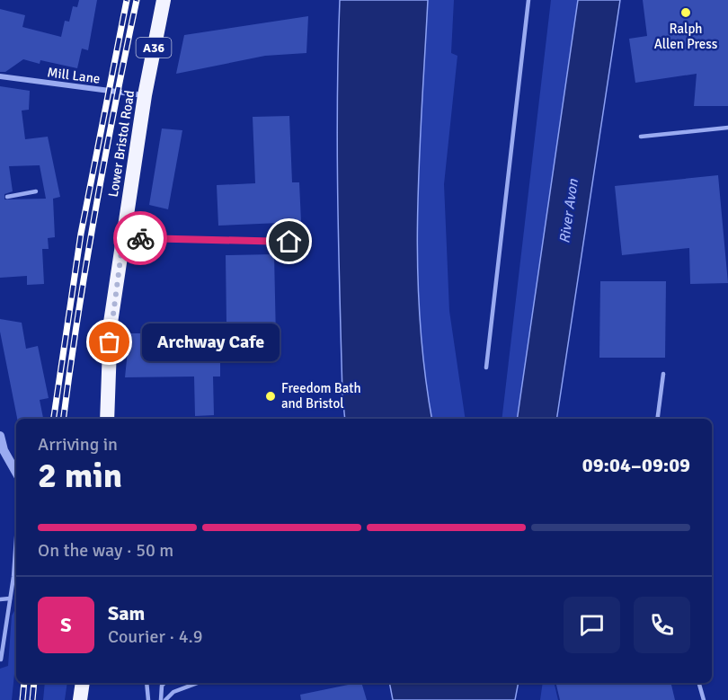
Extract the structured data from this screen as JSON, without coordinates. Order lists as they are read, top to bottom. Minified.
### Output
{"streets":{"highway":["A36","Lower Bristol Road"],"street":["Mill Lane"]},"crossings":[["Mill Lane","Lower Bristol Road"]],"water":["River Avon"],"places":["Ralph Allen Press","Archway Cafe","Freedom Bath and Bristol"],"page":{"bubble":"Archway Cafe","heading":["2 min","Arriving in","09:04–09:09"],"panel":["Sam","Courier · 4.9"],"bar":"On the way · 50 m","round":"S"}}
